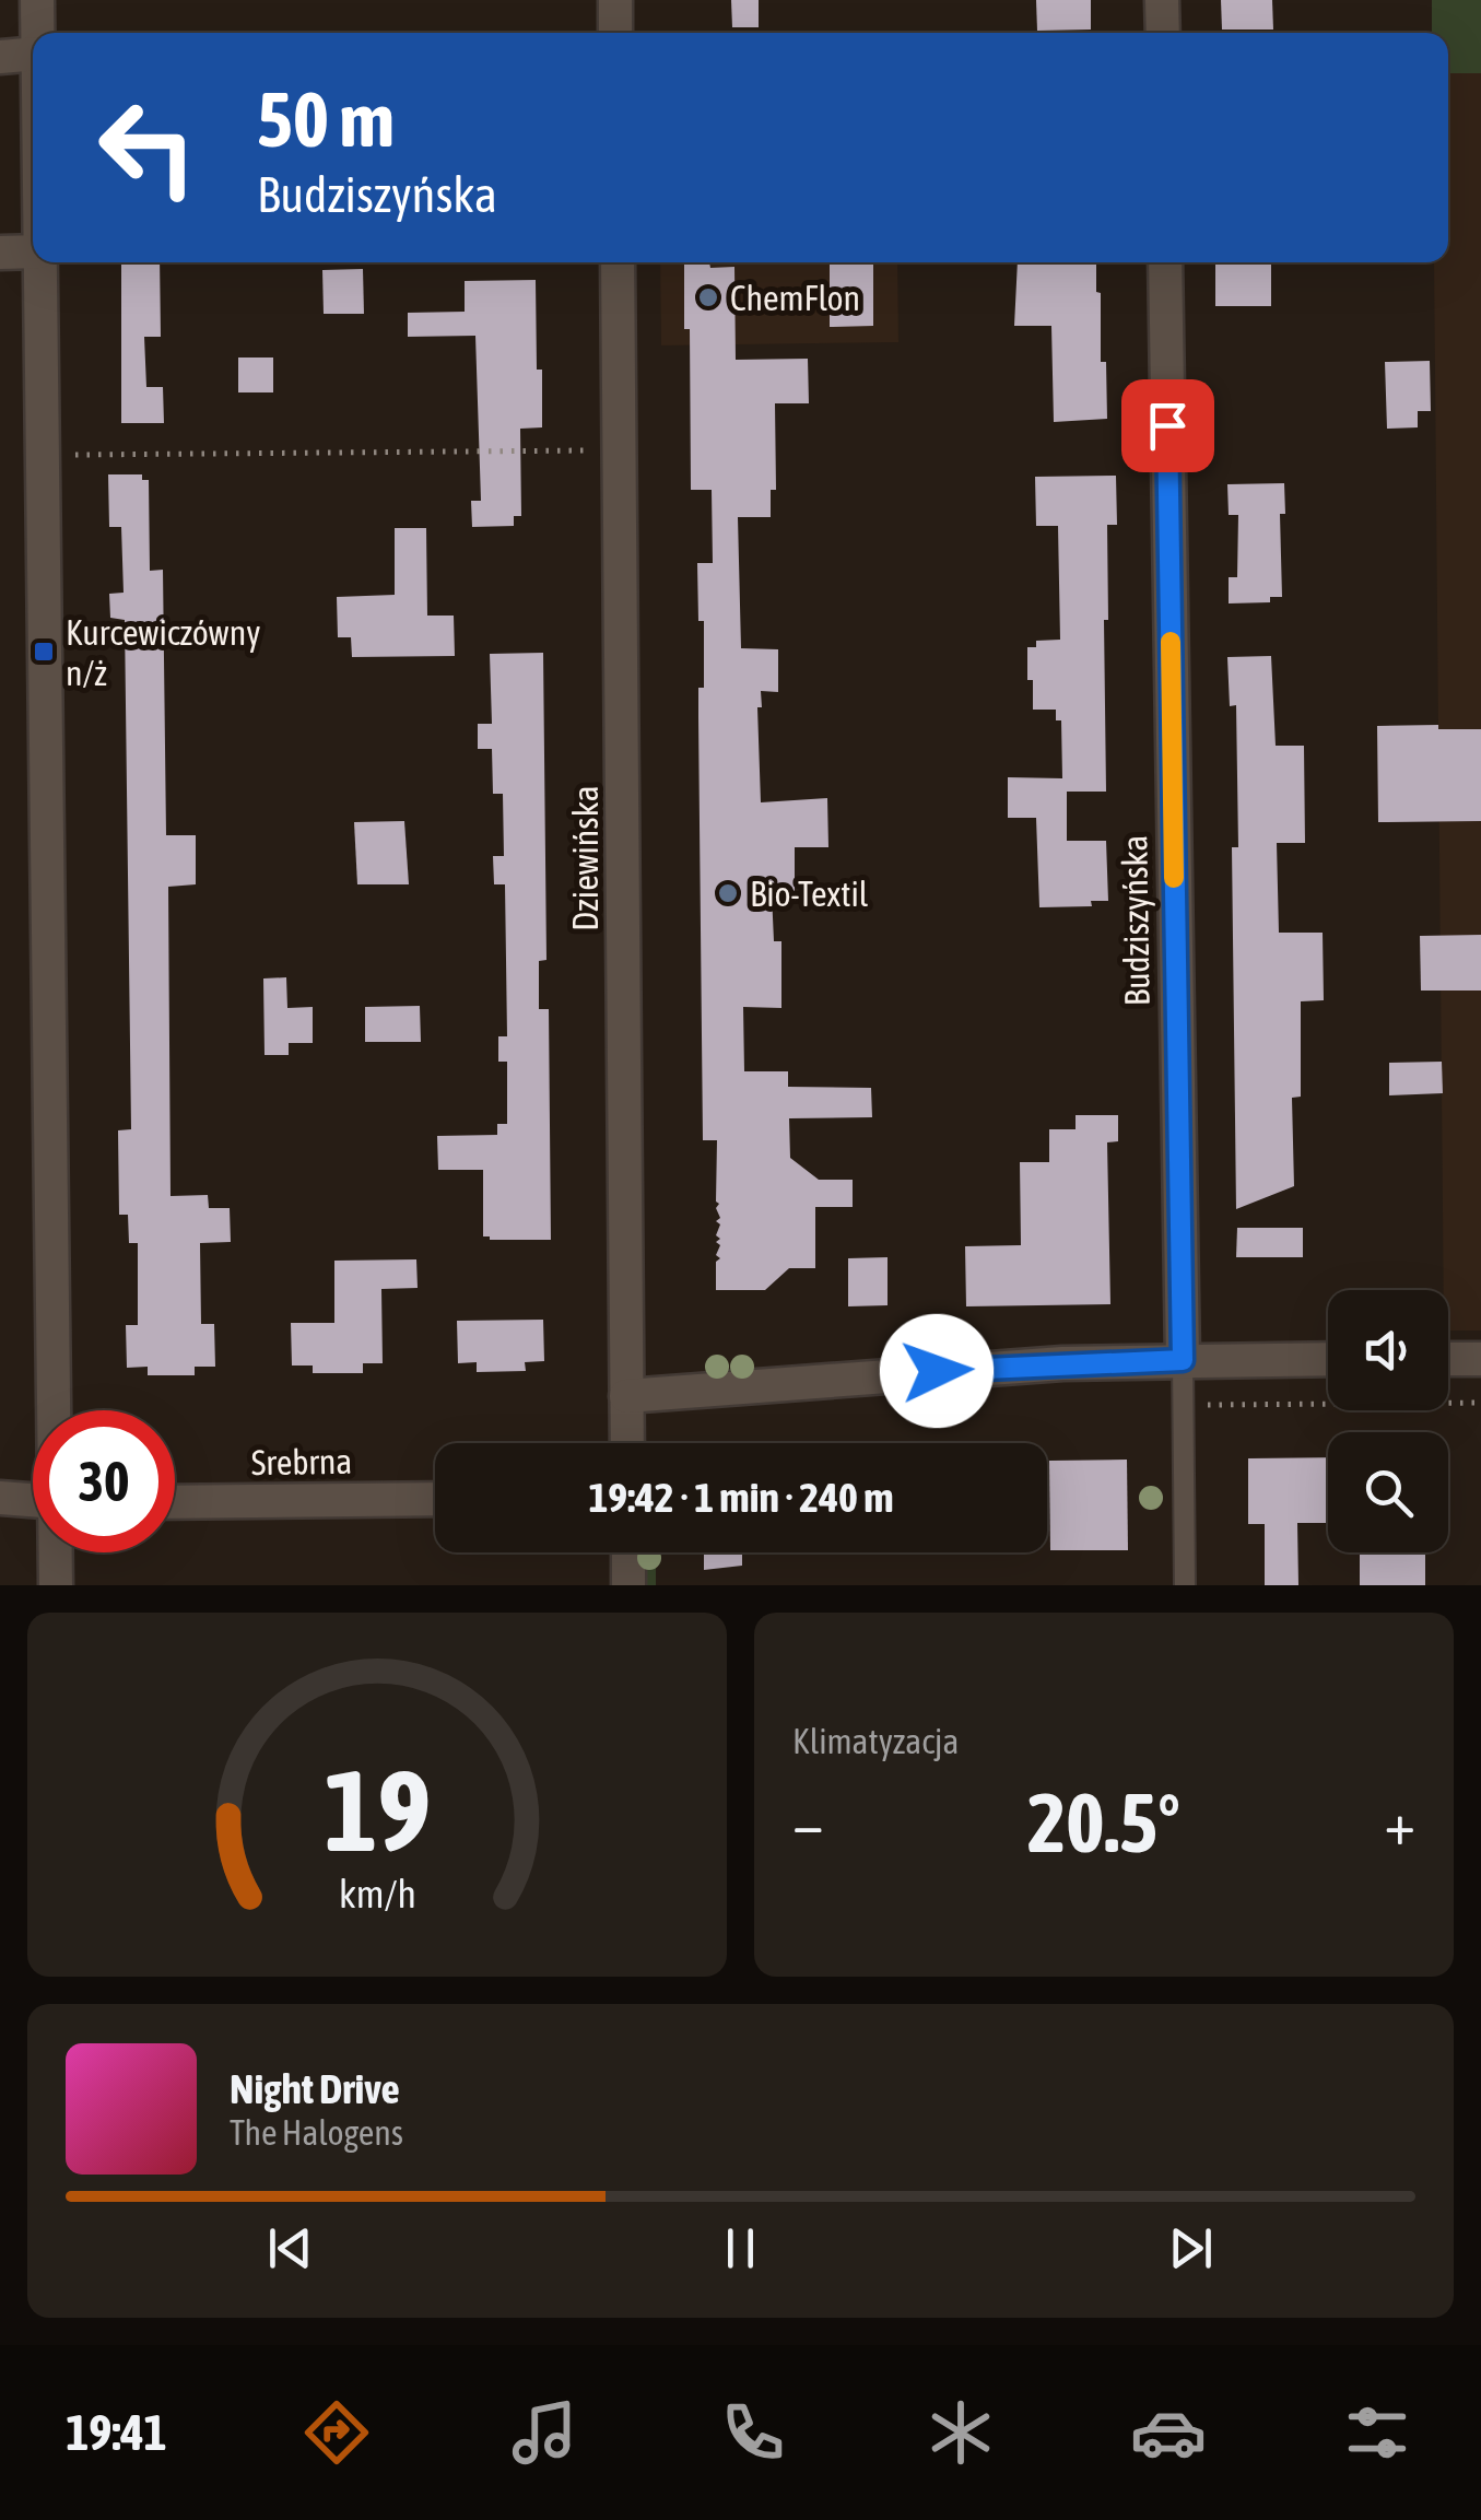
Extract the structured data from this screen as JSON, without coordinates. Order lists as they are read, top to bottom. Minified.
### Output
{"streets":{"street":["Dziewińska","Budziszyńska","Srebrna"]},"places":{"other":["ChemFlon","Bio-Textil"],"transit":["Kurcewiczówny n/ż"]},"page":{"turn":["50 m","Budziszyńska"],"limit":"30","trip":"19:42 · 1 min · 240 m","tile":"Klimatyzacja","heat":["−","20.5°","+"],"song":["Night Drive","The Halogens"],"tabs":"19:41","gauge":["19","km/h"]}}
